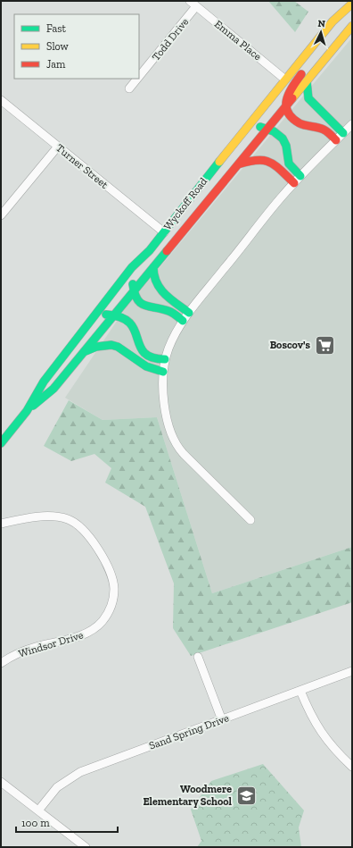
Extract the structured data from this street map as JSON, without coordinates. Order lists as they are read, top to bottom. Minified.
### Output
{"streets":{"main road":["Wyckoff Road"],"street":["Todd Drive","Emma Place","Turner Street","Windsor Drive","Sand Spring Drive"]},"crossings":[["Todd Drive","Emma Place"],["Emma Place","Wyckoff Road"],["Turner Street","Wyckoff Road"]],"places":{"supermarket":["Boscov's"],"school or university":["Woodmere Elementary School"]},"legend":["Fast","Slow","Jam"],"scale_bar":"100 m","north":"top"}
